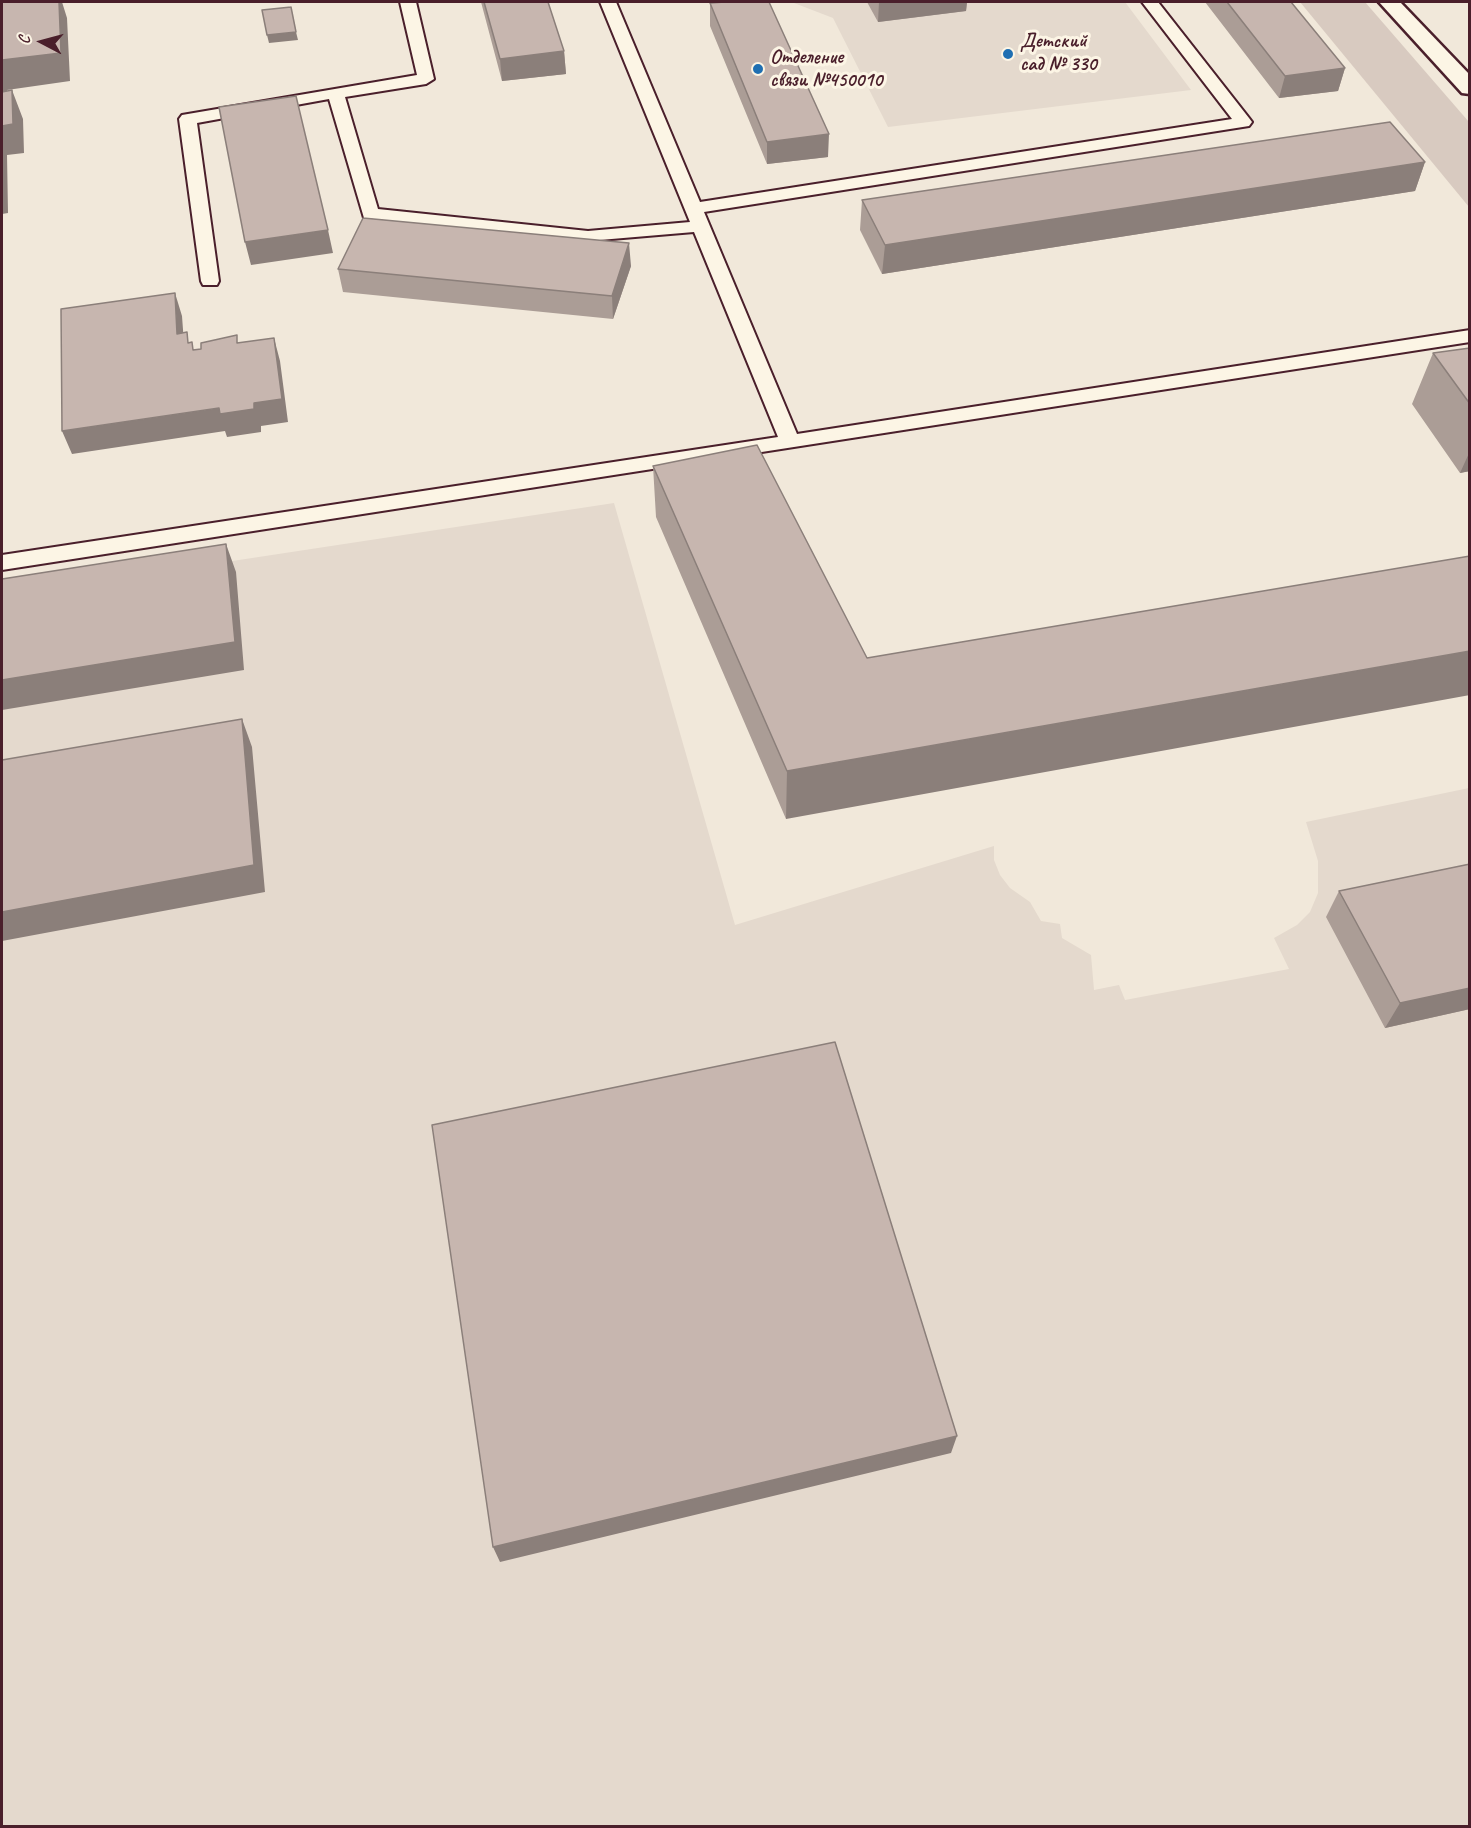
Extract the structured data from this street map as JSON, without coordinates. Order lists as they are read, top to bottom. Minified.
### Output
{"places":["Детский сад № 330","Отделение связи №450010"],"north":"left"}
